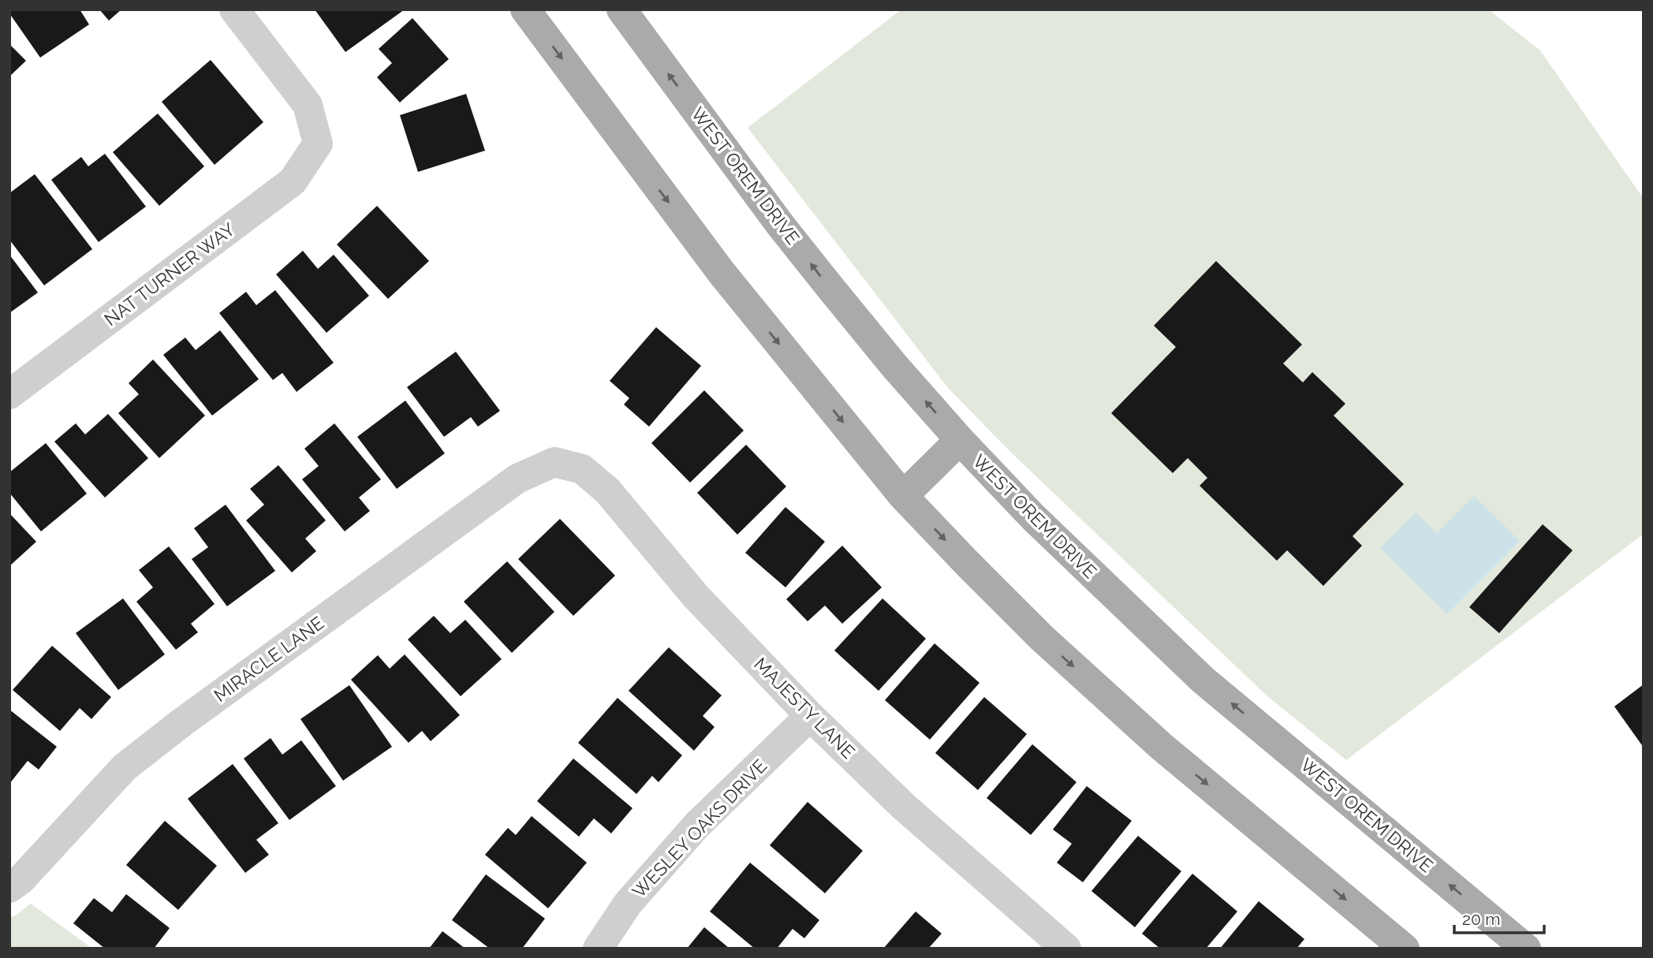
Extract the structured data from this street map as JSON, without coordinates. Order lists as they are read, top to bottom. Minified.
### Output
{"streets":{"main road":["WEST OREM DRIVE"],"street":["NAT TURNER WAY","MIRACLE LANE","MAJESTY LANE","WESLEY OAKS DRIVE"]},"crossings":[["MIRACLE LANE","MAJESTY LANE"],["MAJESTY LANE","WESLEY OAKS DRIVE"]],"scale_bar":"20 m"}
